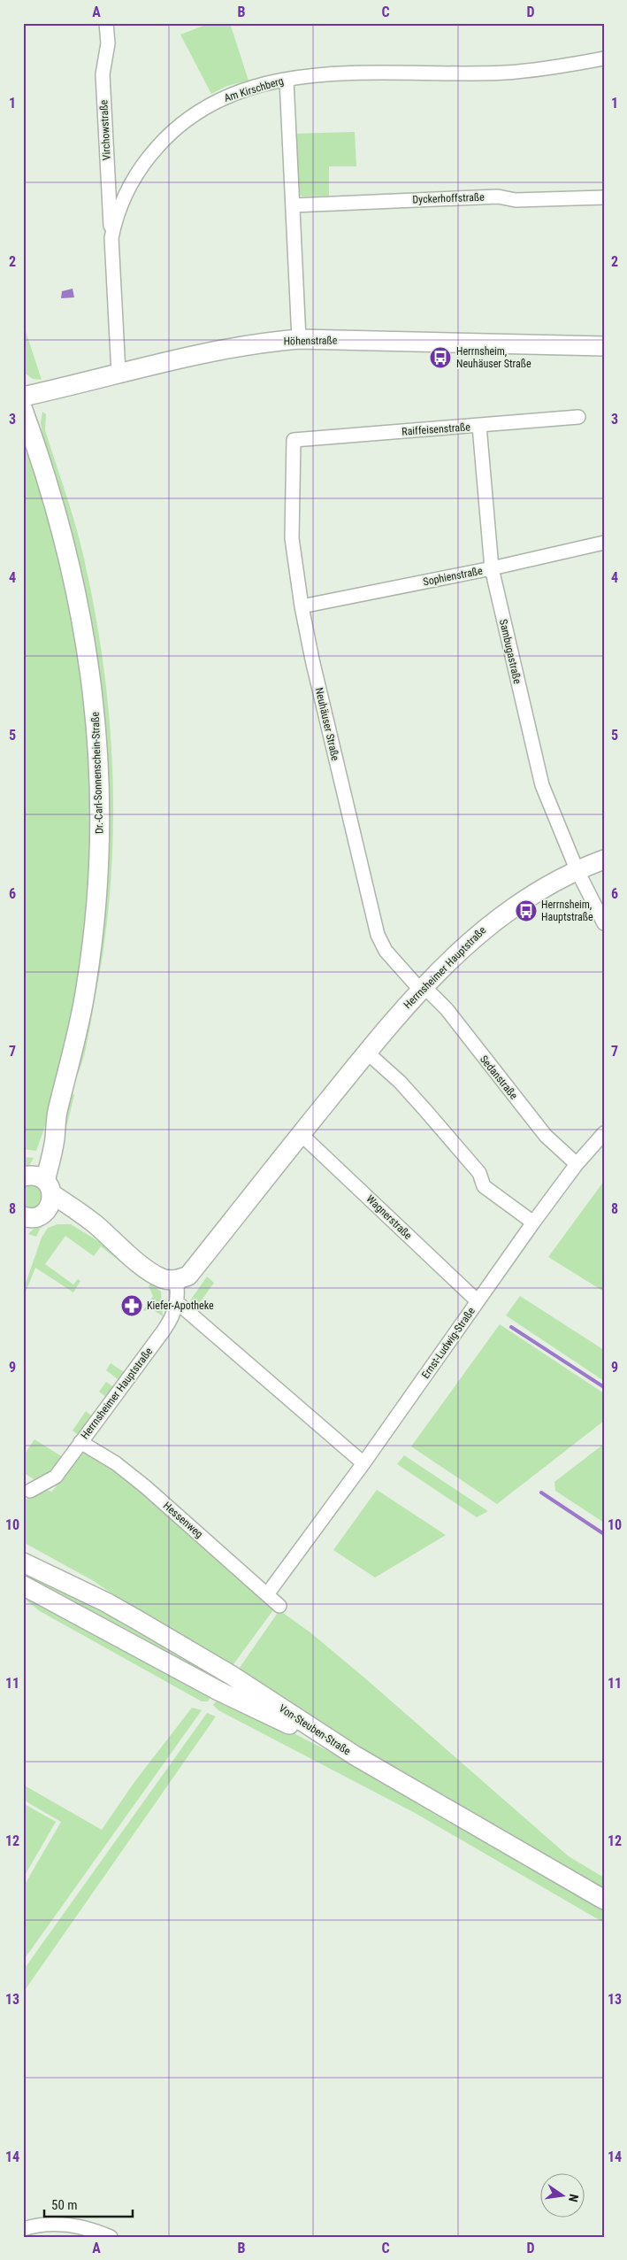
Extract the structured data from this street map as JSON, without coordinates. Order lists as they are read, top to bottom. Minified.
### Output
{"streets":{"street":["Am Kirschberg","Virchowstraße","Dyckerhoffstraße","Höhenstraße","Raiffeisenstraße","Sophienstraße","Sambugastraße","Neuhäuser Straße","Dr.-Carl-Sonnenschein-Straße","Herrnsheimer Hauptstraße","Sedanstraße","Wagnerstraße","Ernst-Ludwig-Straße","Hessenweg","Von-Steuben-Straße"]},"crossings":[["Am Kirschberg","Virchowstraße"],["Am Kirschberg","Höhenstraße"],["Raiffeisenstraße","Sambugastraße"],["Raiffeisenstraße","Neuhäuser Straße"],["Sophienstraße","Sambugastraße"],["Sophienstraße","Neuhäuser Straße"],["Sambugastraße","Herrnsheimer Hauptstraße"],["Neuhäuser Straße","Herrnsheimer Hauptstraße"],["Neuhäuser Straße","Sedanstraße"],["Herrnsheimer Hauptstraße","Sedanstraße"],["Herrnsheimer Hauptstraße","Wagnerstraße"],["Herrnsheimer Hauptstraße","Hessenweg"],["Sedanstraße","Ernst-Ludwig-Straße"],["Wagnerstraße","Ernst-Ludwig-Straße"],["Ernst-Ludwig-Straße","Hessenweg"]],"places":{"bus stop":["Herrnsheim, Neuhäuser Straße","Herrnsheim, Hauptstraße"],"pharmacy":["Kiefer-Apotheke"]},"scale_bar":"50 m","north":"right","grid":{"columns":["A","B","C","D"],"rows":["1","2","3","4","5","6","7","8","9","10","11","12","13","14"]}}
